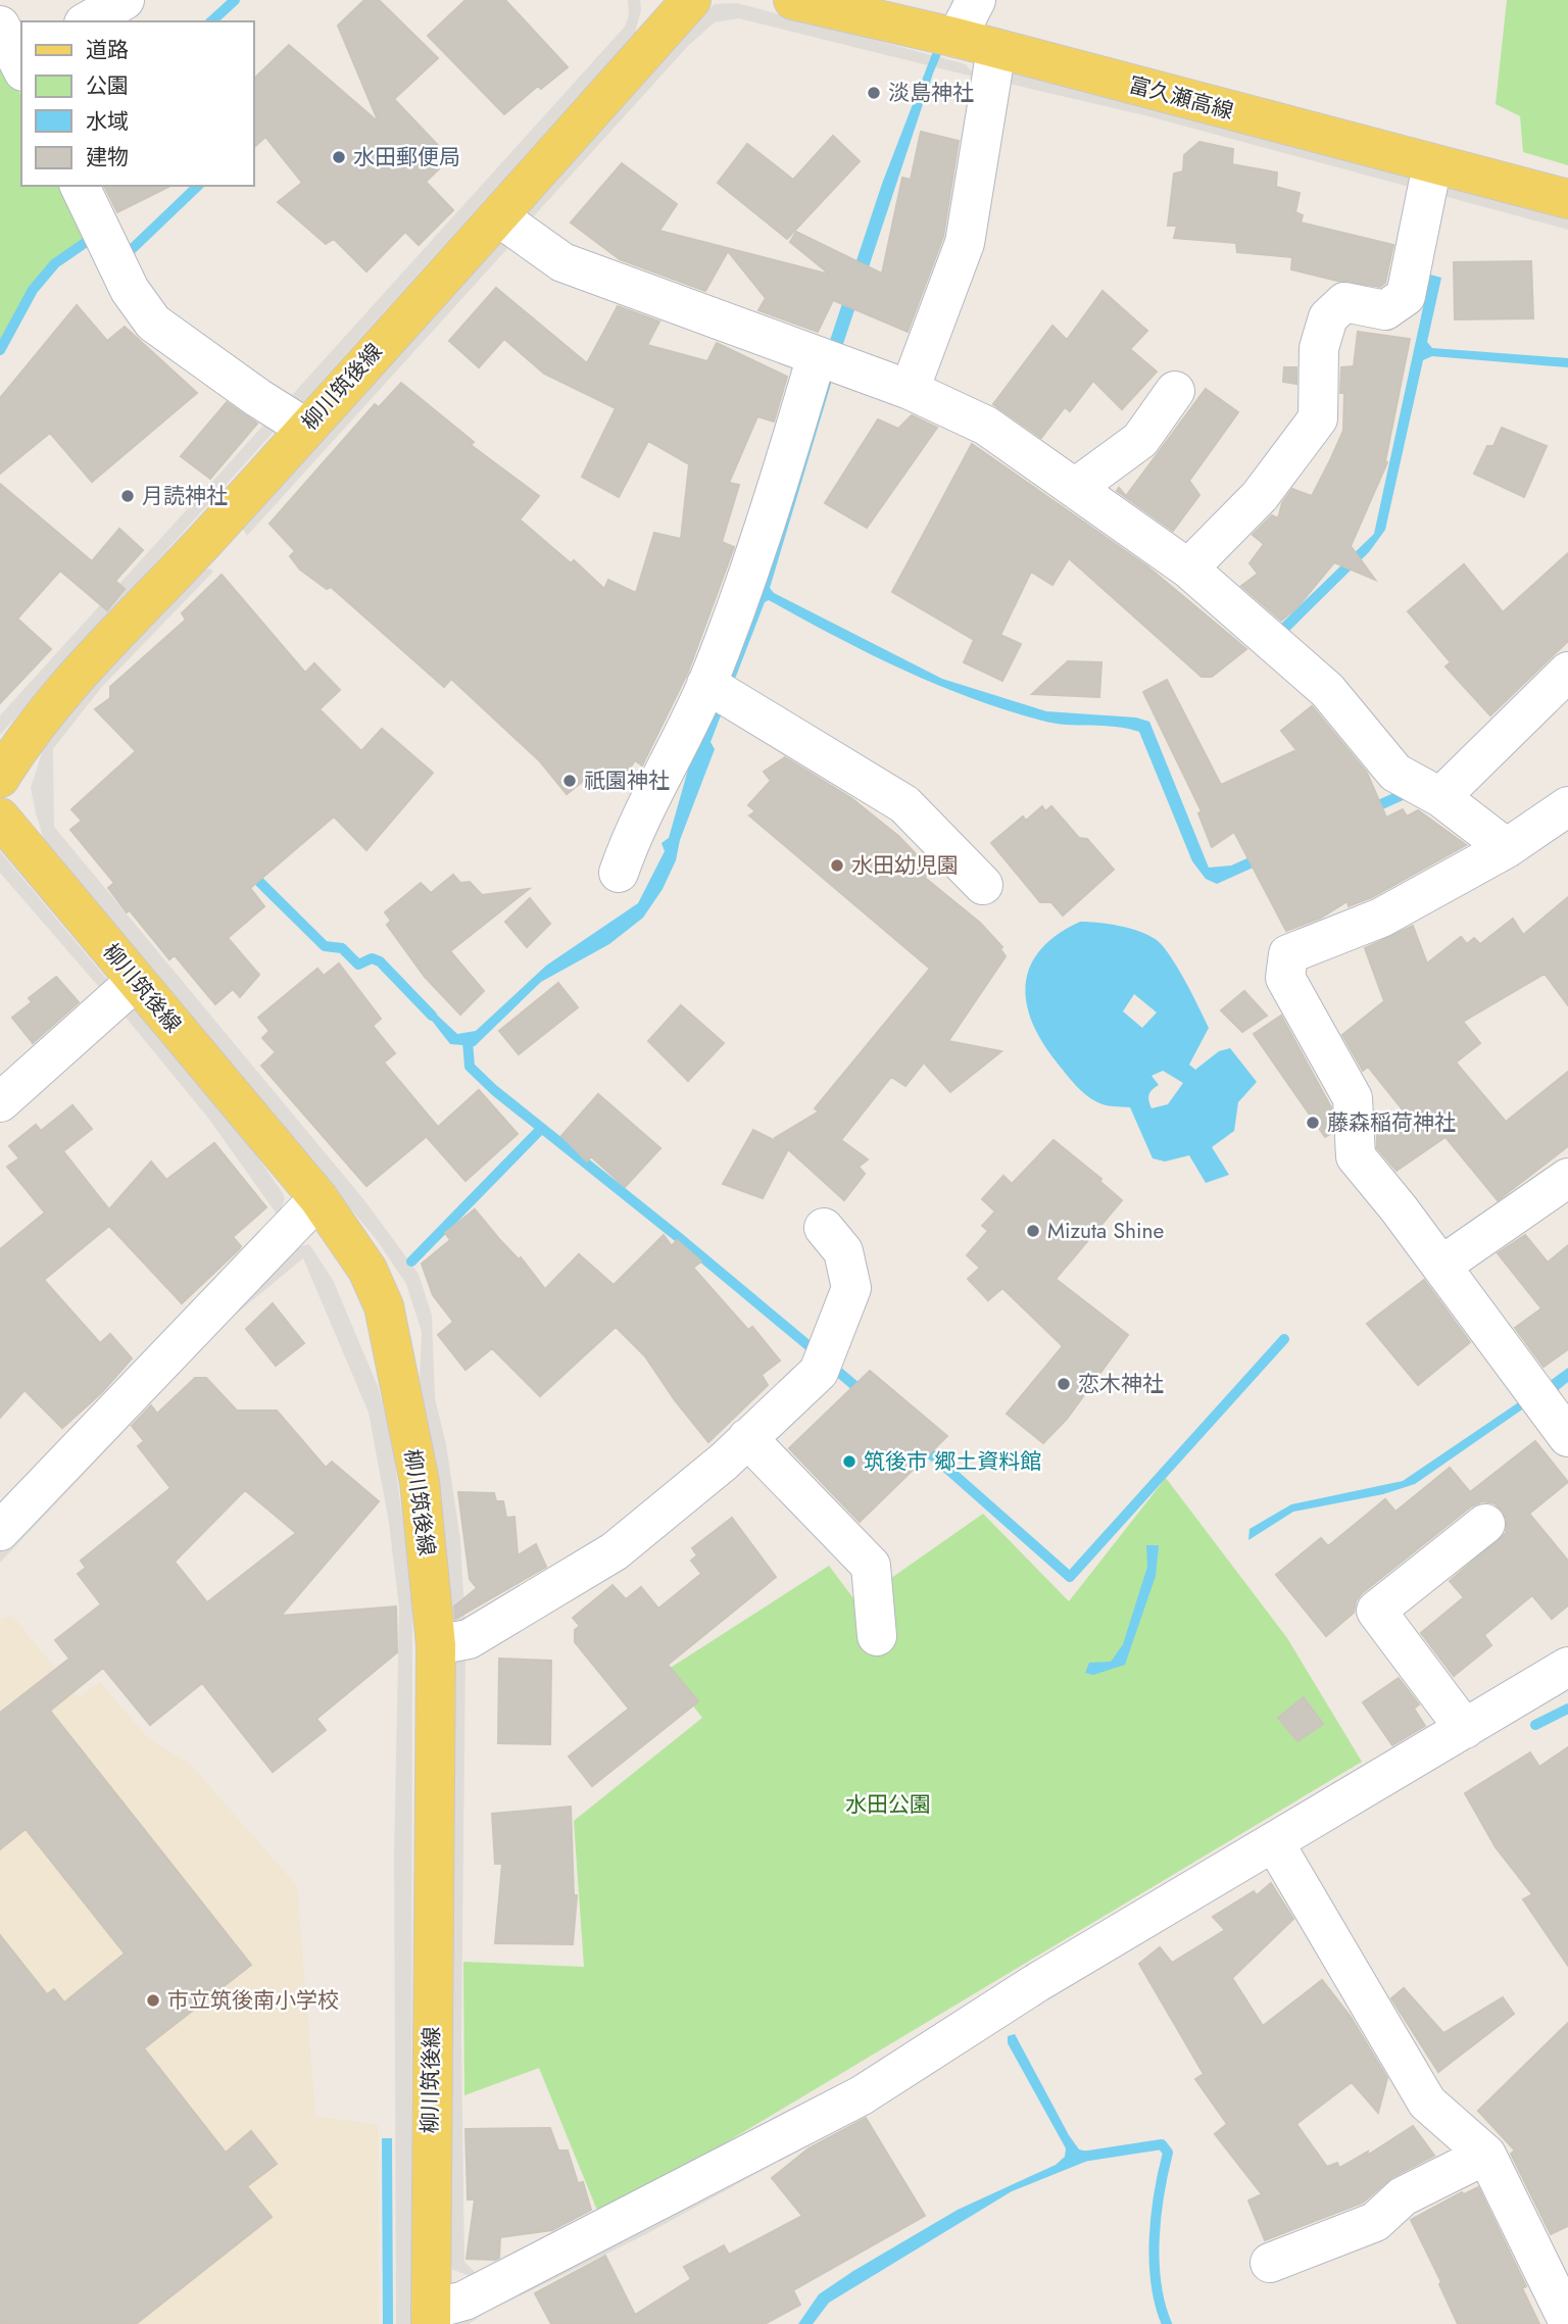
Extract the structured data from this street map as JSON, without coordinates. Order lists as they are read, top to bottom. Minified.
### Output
{"streets":{"main road":["富久瀬高線","柳川筑後線"]},"parks":["水田公園"],"places":["淡島神社","水田郵便局","月読神社","祇園神社","水田幼児園","藤森稲荷神社","Mizuta Shine","恋木神社","筑後市 郷土資料館","市立筑後南小学校"],"legend":["道路","公園","水域","建物"]}
